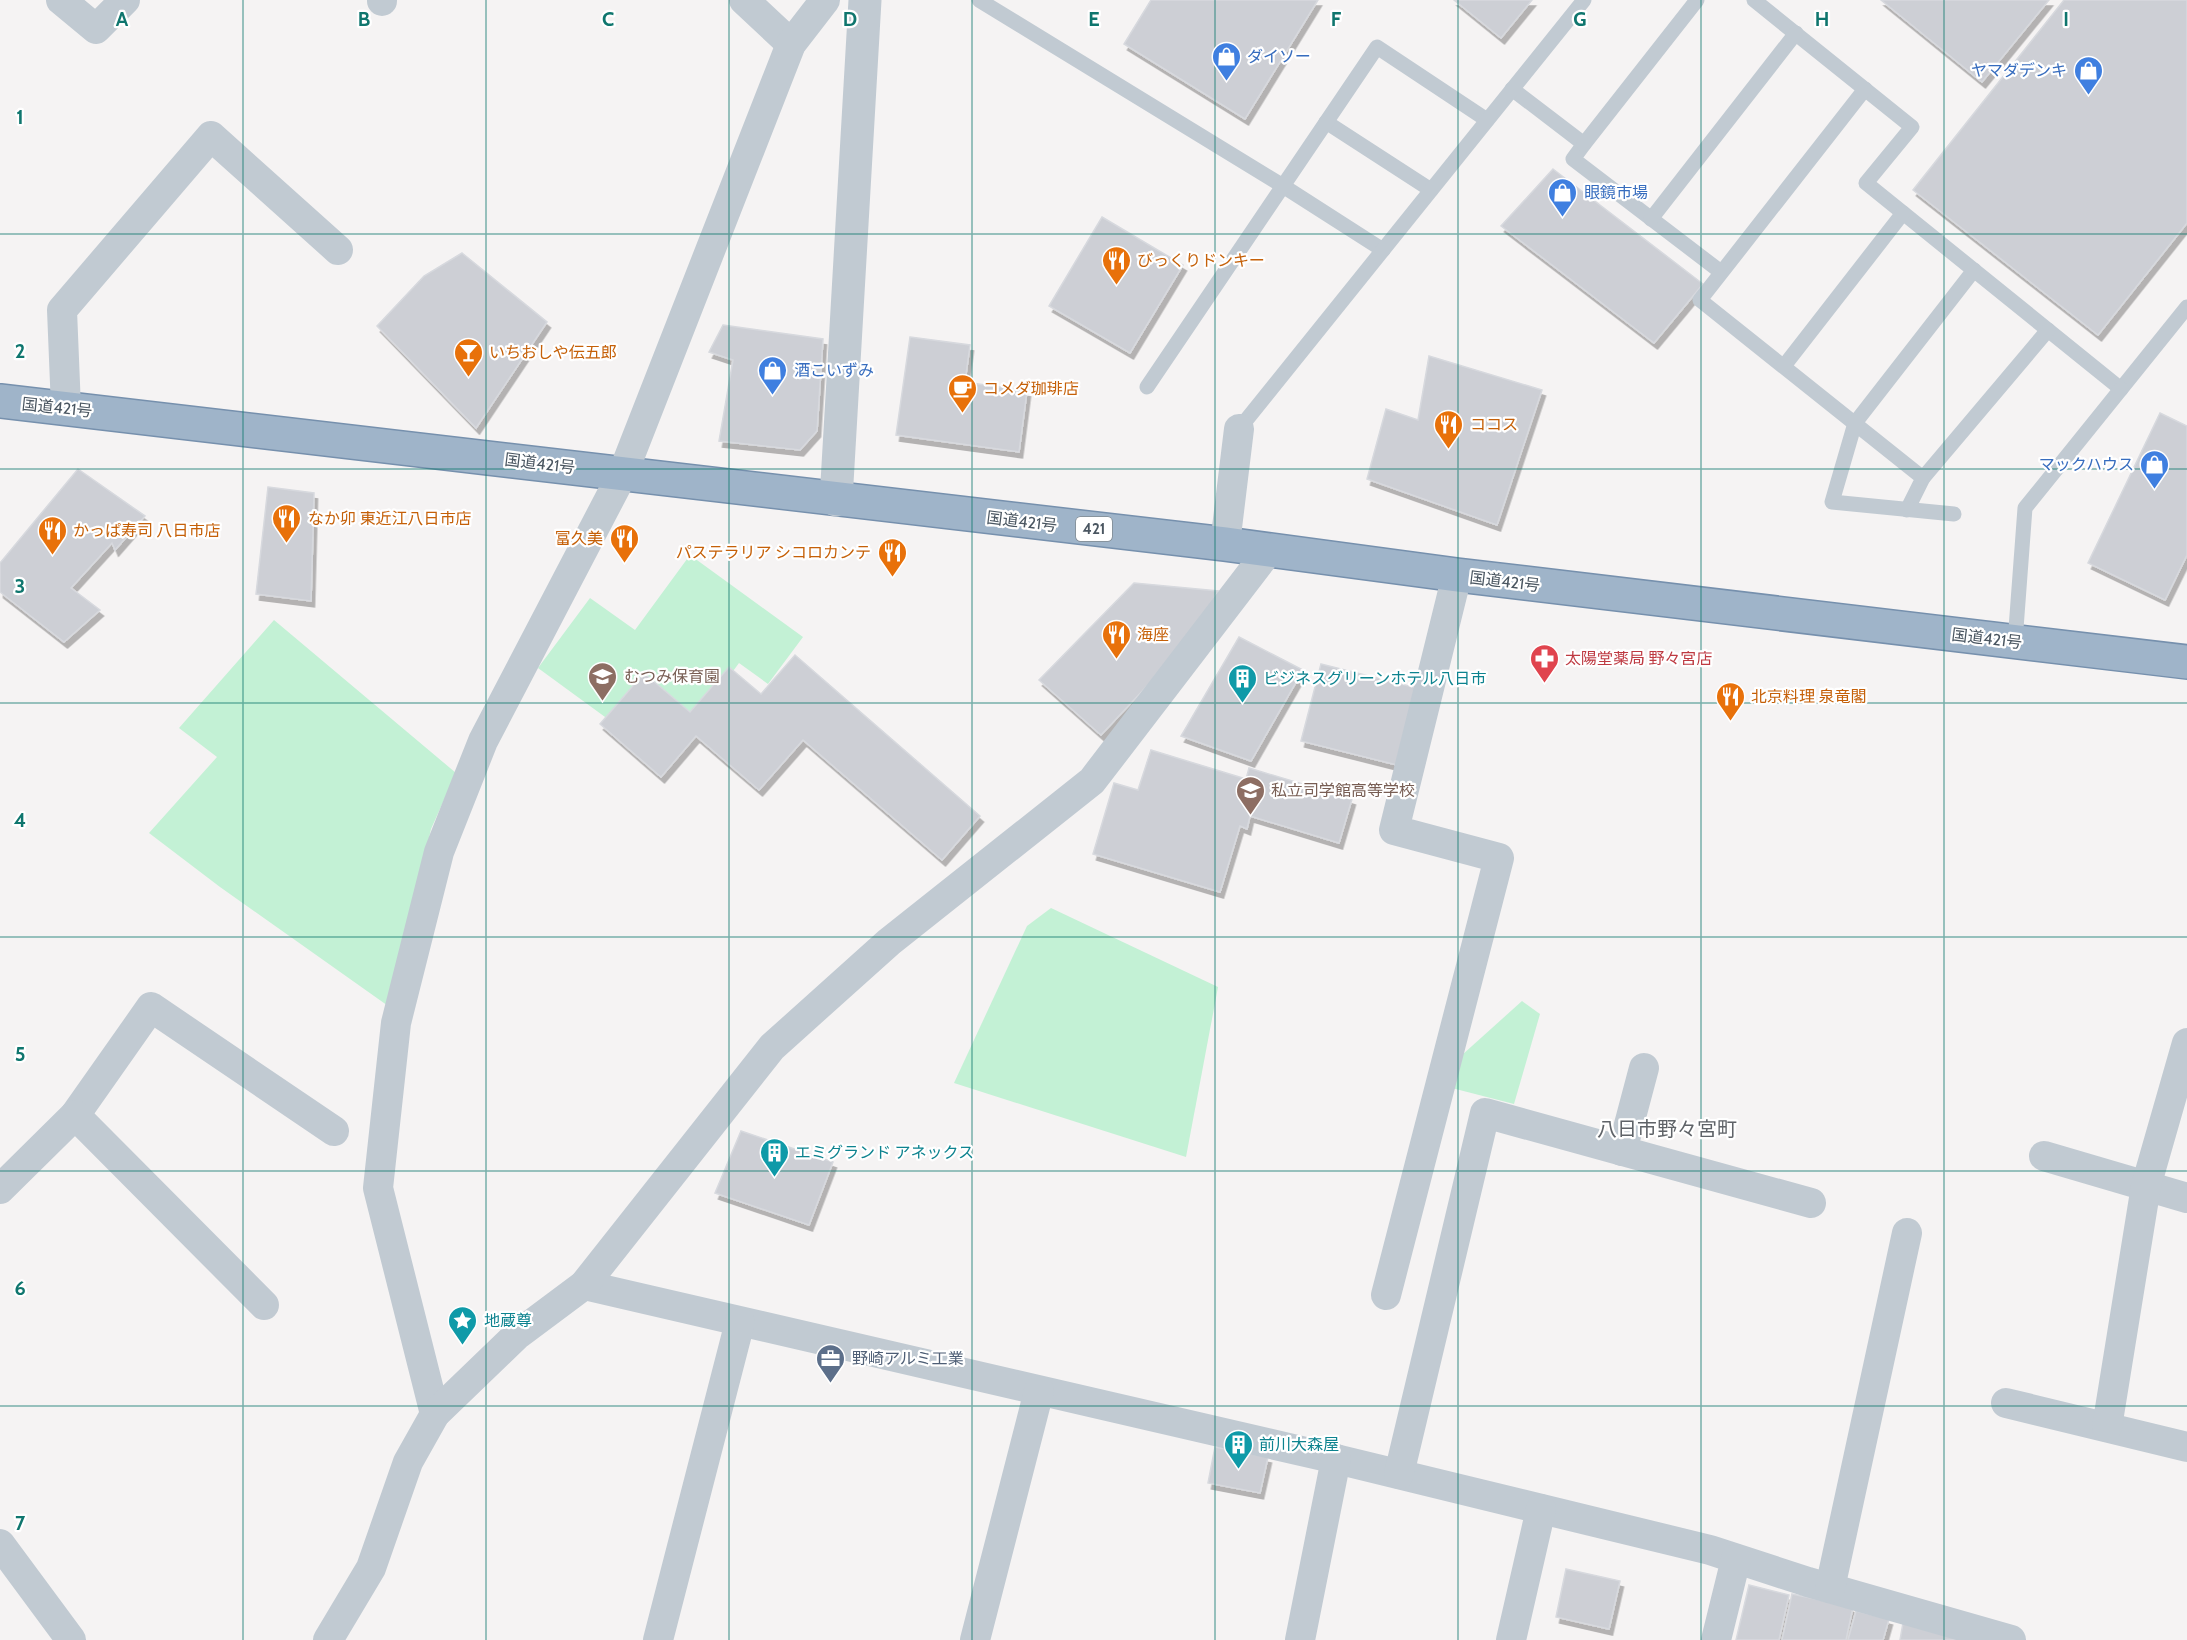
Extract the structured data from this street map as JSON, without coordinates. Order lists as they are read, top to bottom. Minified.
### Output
{"streets":{"highway":["国道421号","421"]},"districts":["八日市野々宮町"],"places":{"shop":["ダイソー","ヤマダデンキ","眼鏡市場","酒こいずみ","マックハウス"],"restaurant":["びっくりドンキー","ココス","なか卯 東近江八日市店","かっぱ寿司 八日市店","富久美","パステラリア シコロカンテ","海座","北京料理 泉竜閣"],"bar":["いちおしや伝五郎"],"cafe":["コメダ珈琲店"],"pharmacy":["太陽堂薬局 野々宮店"],"school or university":["むつみ保育園","私立司学館高等学校"],"building":["ビジネスグリーンホテル八日市","エミグランド アネックス","前川大森屋"],"place":["地蔵尊"],"office":["野崎アルミ工業"]},"grid":{"columns":["A","B","C","D","E","F","G","H","I"],"rows":["1","2","3","4","5","6","7"]}}
